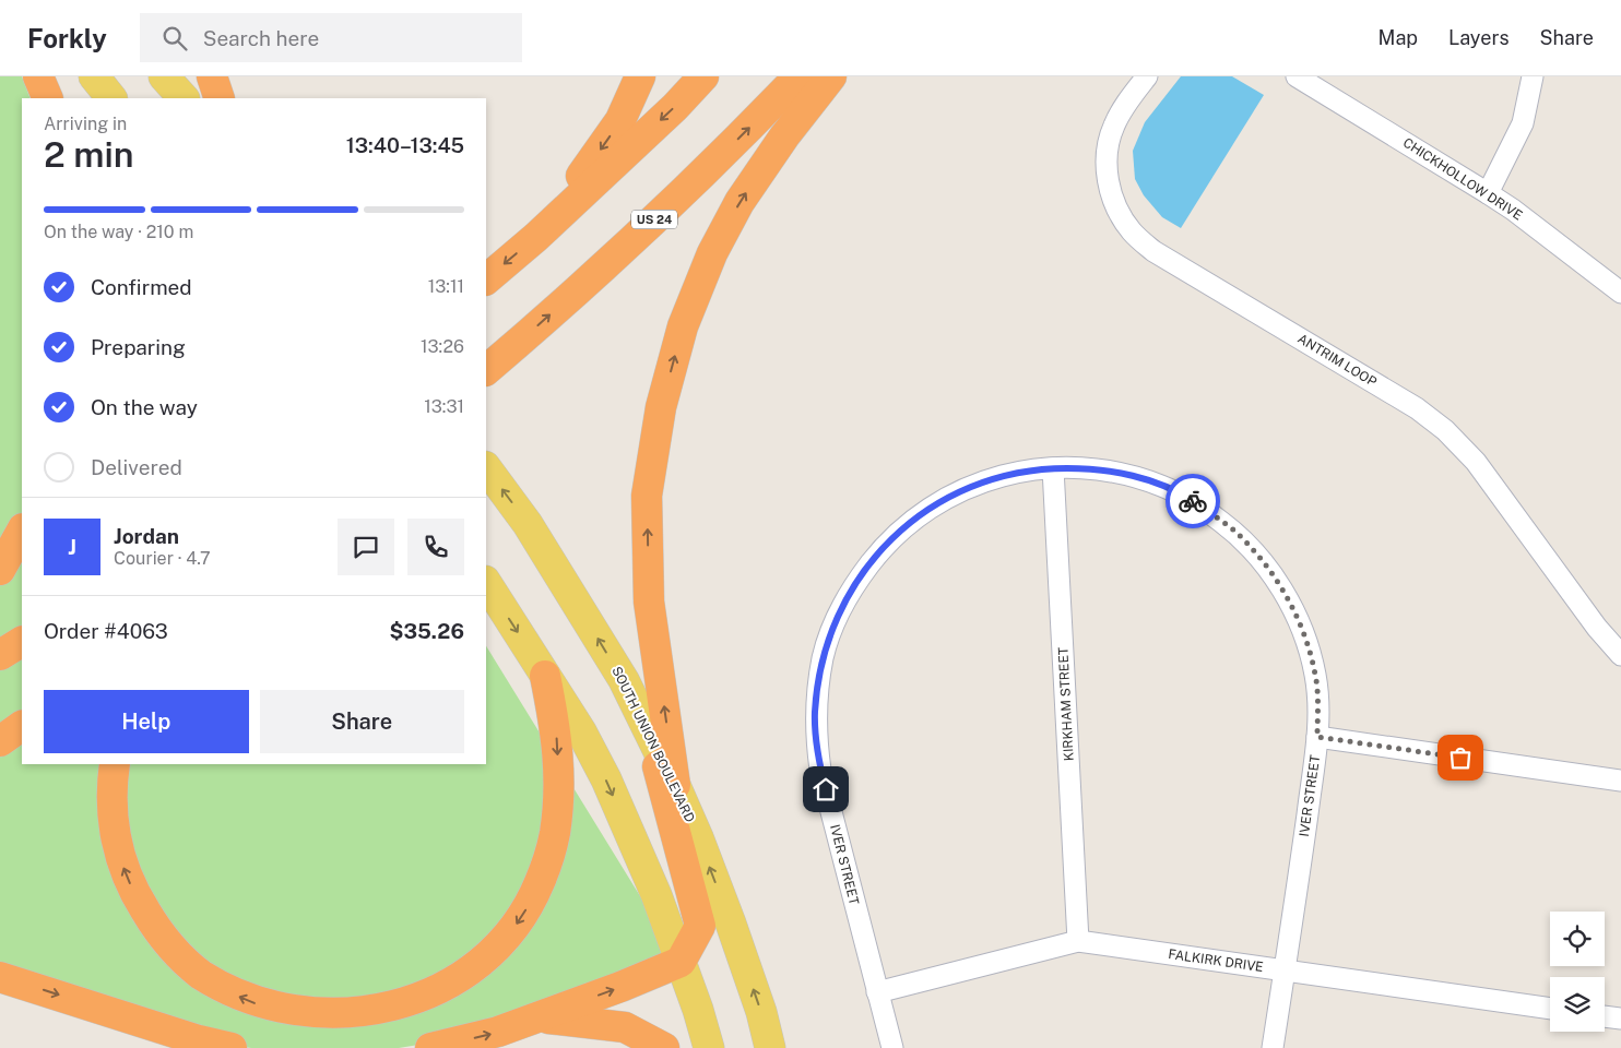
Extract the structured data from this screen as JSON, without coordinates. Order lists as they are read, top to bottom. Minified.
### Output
{"streets":{"highway":["US 24"],"main road":["SOUTH UNION BOULEVARD"],"street":["CHICKHOLLOW DRIVE","ANTRIM LOOP","KIRKHAM STREET","IVER STREET","FALKIRK DRIVE"]},"crossings":[["KIRKHAM STREET","IVER STREET"],["KIRKHAM STREET","FALKIRK DRIVE"],["IVER STREET","FALKIRK DRIVE"]],"page":{"header":"Forkly","search":"Search here","nav":["Map","Layers","Share"],"heading":["2 min","Arriving in","13:40–13:45"],"panel":["Jordan","Courier · 4.7","Order #4063","$35.26"],"bar":"On the way · 210 m","list":[["Confirmed","13:11"],["Preparing","13:26"],["On the way","13:31"],"Delivered"],"round":"J","buttons":["Help","Share"]}}
